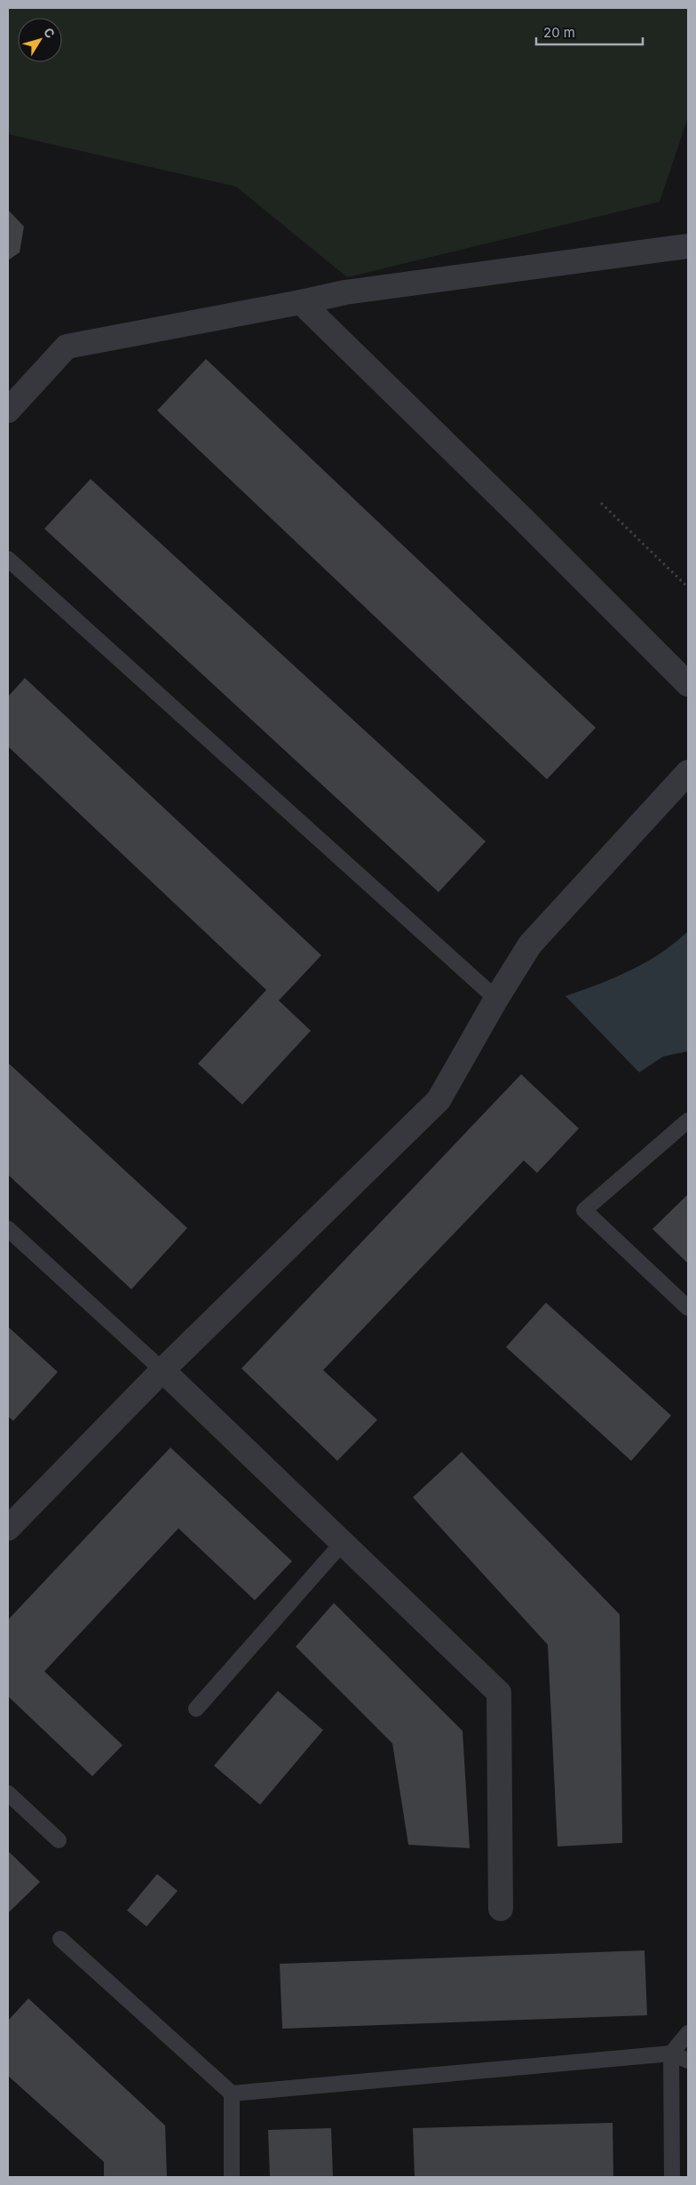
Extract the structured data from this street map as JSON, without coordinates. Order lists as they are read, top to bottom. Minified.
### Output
{"scale_bar":"20 m","north":"top right"}
